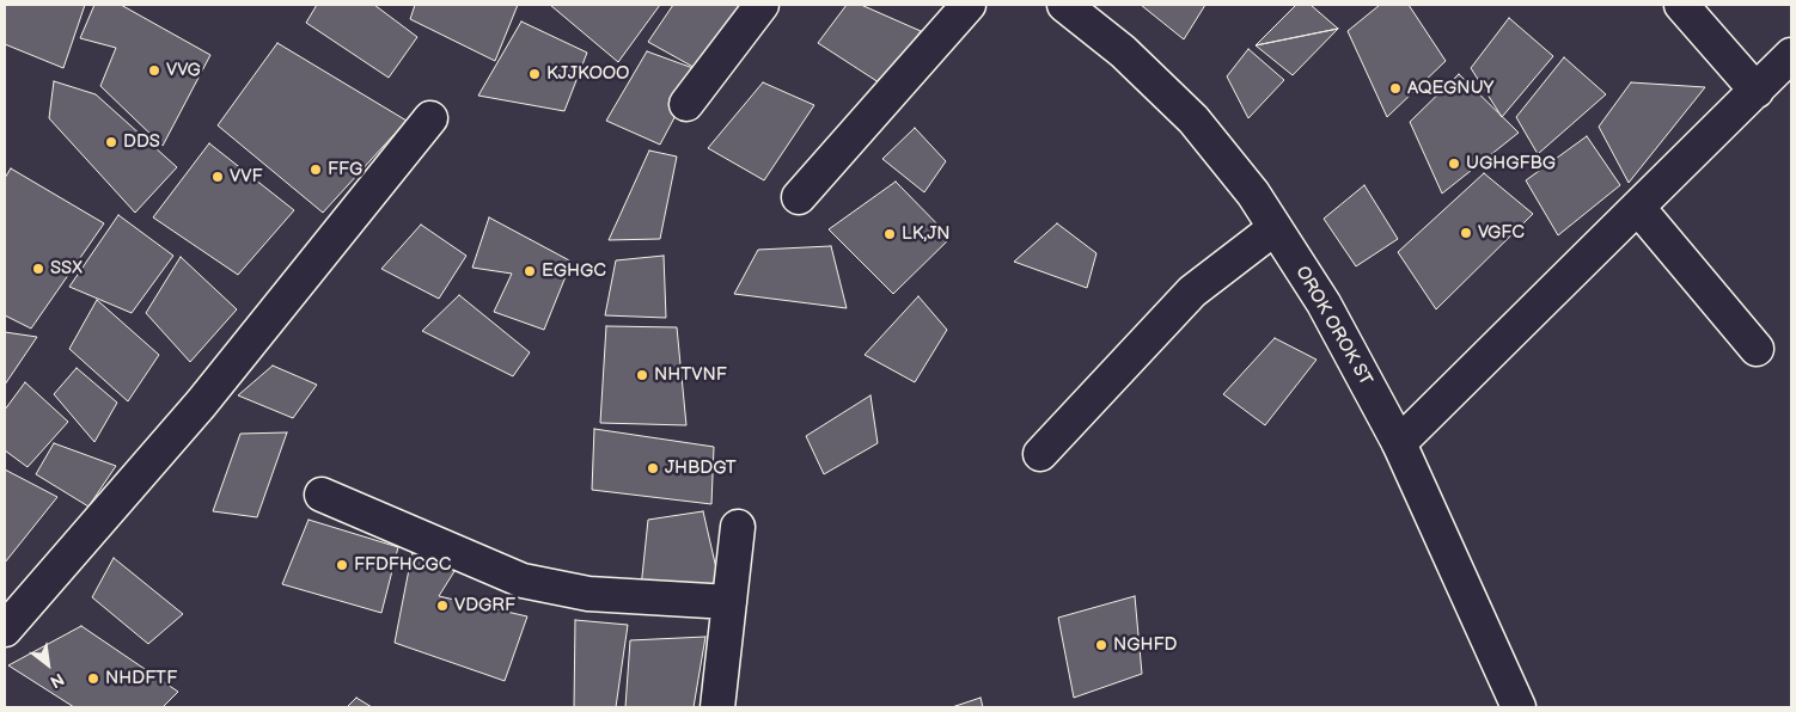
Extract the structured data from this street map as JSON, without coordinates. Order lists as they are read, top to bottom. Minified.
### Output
{"streets":{"street":["OROK OROK ST"]},"places":["VVG","KJJKOOO","AQEGNUY","DDS","UGHGFBG","FFG","VVF","VGFC","LK,JN","SSX","EGHGC","NHTVNF","JHBDGT","FFDFHCGC","VDGRF","NGHFD","NHDFTF"],"north":"bottom right"}
